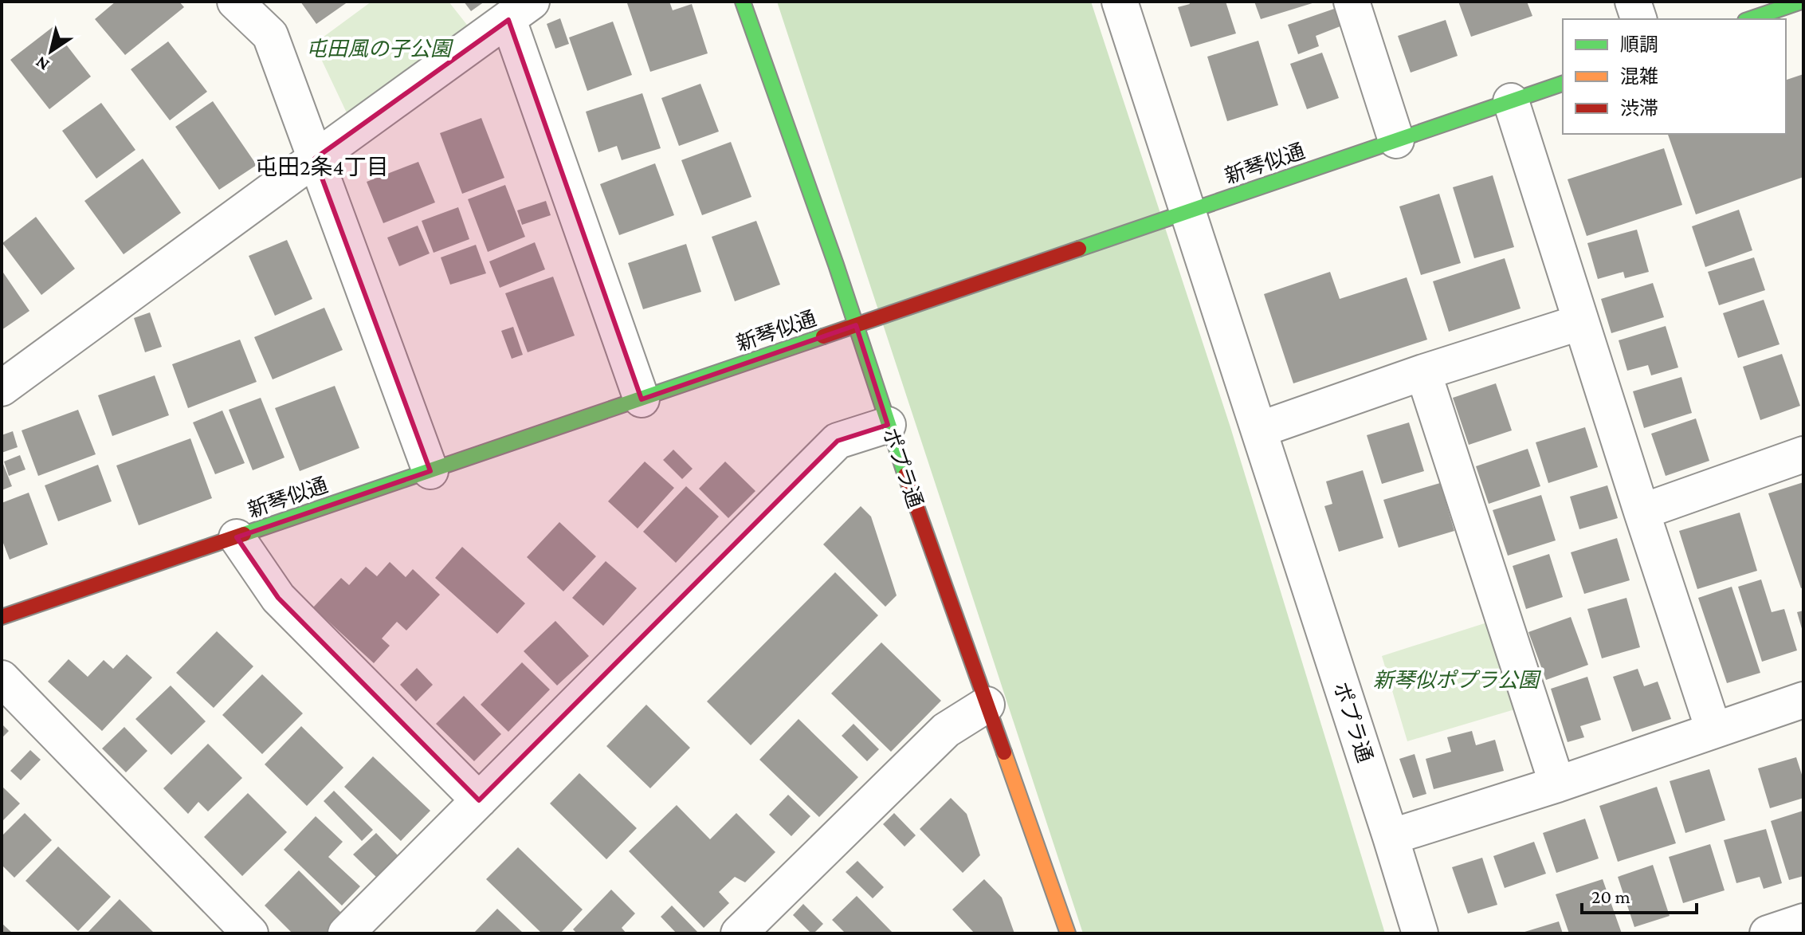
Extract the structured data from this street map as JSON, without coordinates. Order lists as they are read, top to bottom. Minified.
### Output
{"streets":{"street":["新琴似通","ポプラ通"]},"crossings":[["新琴似通","ポプラ通"]],"districts":["屯田2条4丁目"],"parks":["屯田風の子公園","新琴似ポプラ公園"],"legend":["順調","混雑","渋滞"],"scale_bar":"20 m","north":"bottom left"}
